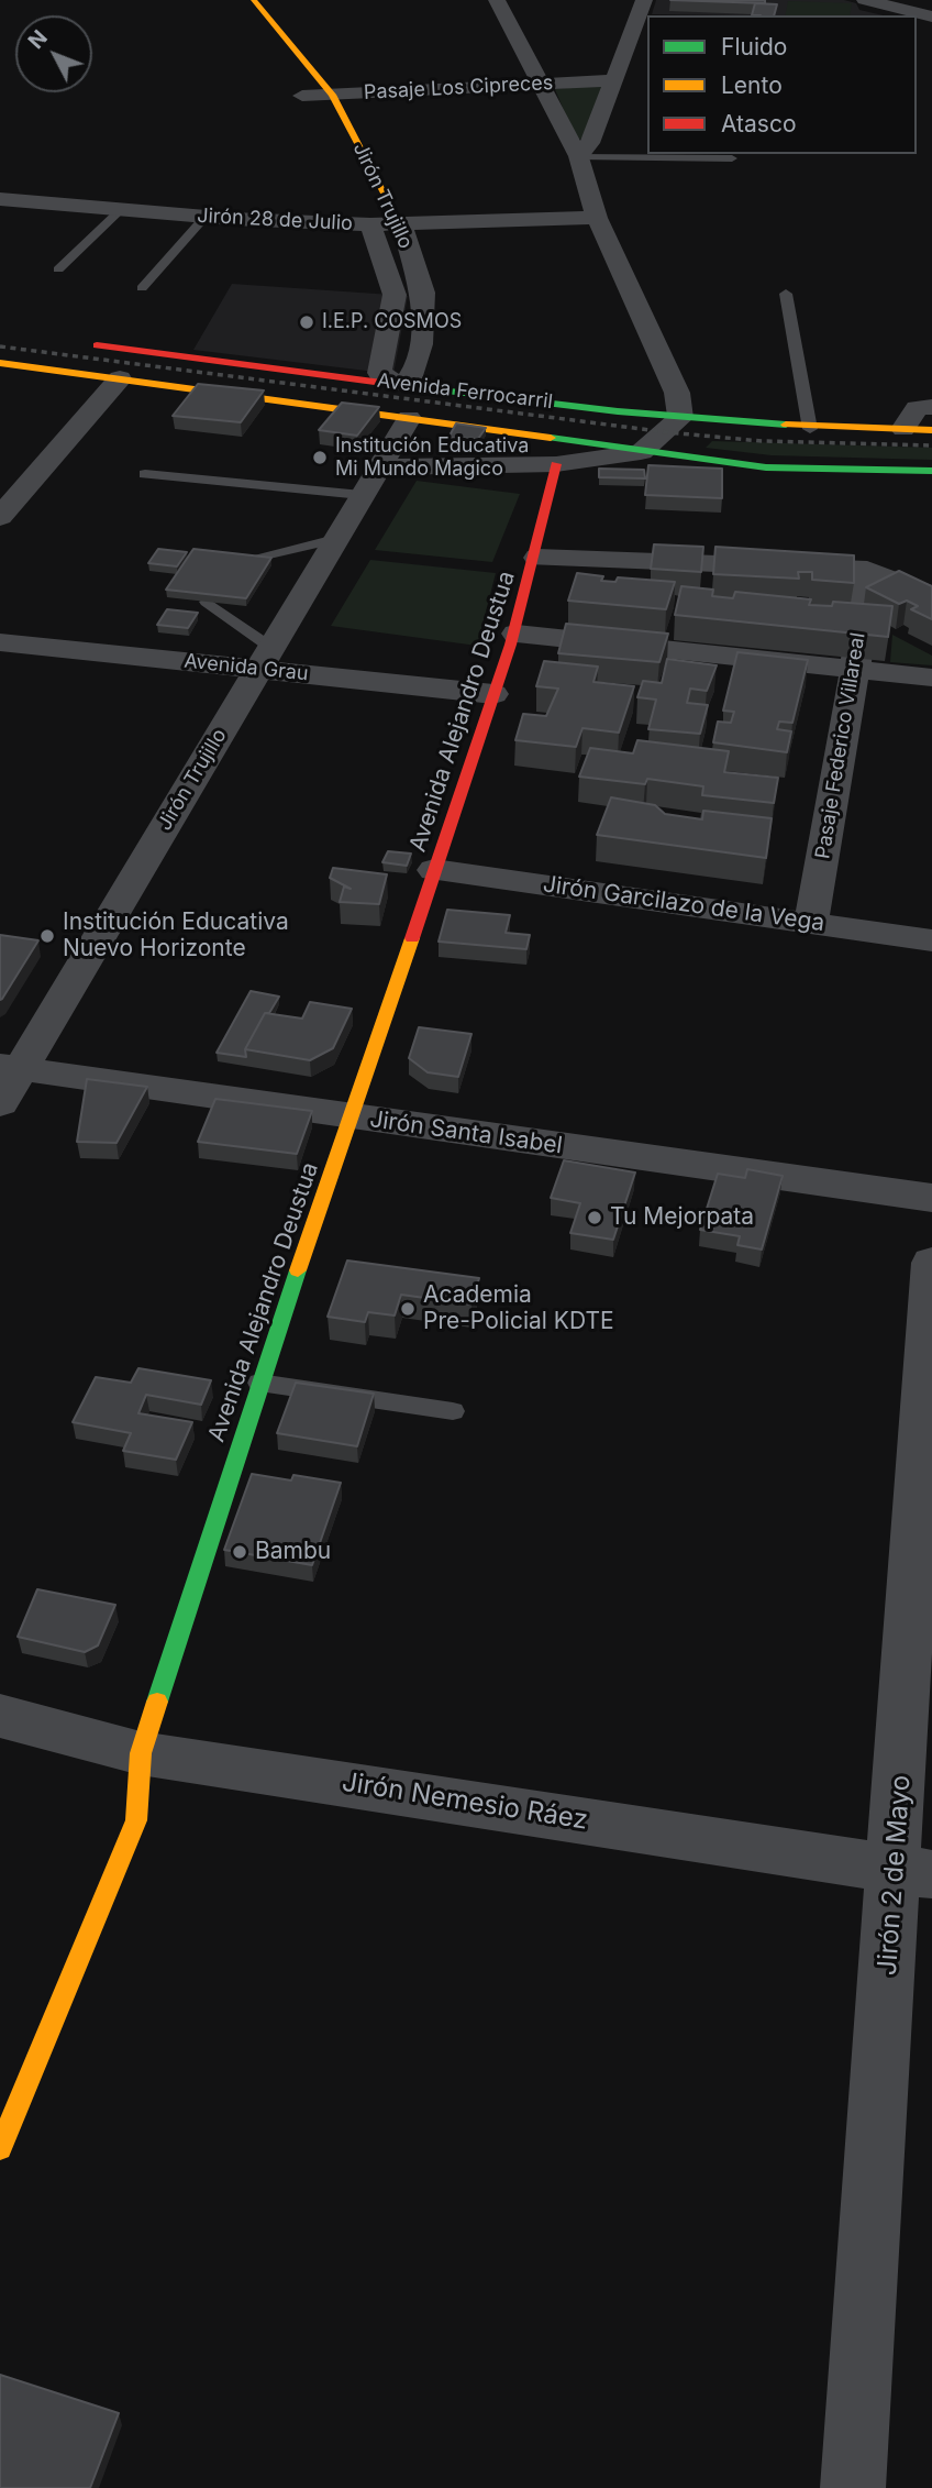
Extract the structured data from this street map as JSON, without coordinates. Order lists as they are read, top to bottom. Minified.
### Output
{"streets":{"street":["Pasaje Los Cipreces","Jirón Trujillo","Jirón 28 de Julio","Avenida Ferrocarril","Avenida Grau","Avenida Alejandro Deustua","Pasaje Federico Villareal","Jirón Garcilazo de la Vega","Jirón Santa Isabel","Jirón Nemesio Ráez","Jirón 2 de Mayo"]},"crossings":[["Pasaje Los Cipreces","Jirón Trujillo"],["Jirón Trujillo","Jirón 28 de Julio"],["Jirón Trujillo","Avenida Ferrocarril"],["Jirón Trujillo","Avenida Grau"],["Jirón Trujillo","Jirón Santa Isabel"],["Avenida Ferrocarril","Avenida Alejandro Deustua"],["Avenida Grau","Avenida Alejandro Deustua"],["Avenida Alejandro Deustua","Jirón Garcilazo de la Vega"],["Avenida Alejandro Deustua","Jirón Santa Isabel"],["Avenida Alejandro Deustua","Jirón Nemesio Ráez"],["Pasaje Federico Villareal","Jirón Garcilazo de la Vega"],["Jirón Nemesio Ráez","Jirón 2 de Mayo"]],"places":["I.E.P. COSMOS","Institución Educativa Mi Mundo Magico","Institución Educativa Nuevo Horizonte","Tu Mejorpata","Academia Pre-Policial KDTE","Bambu"],"legend":["Fluido","Lento","Atasco"],"north":"top left"}
